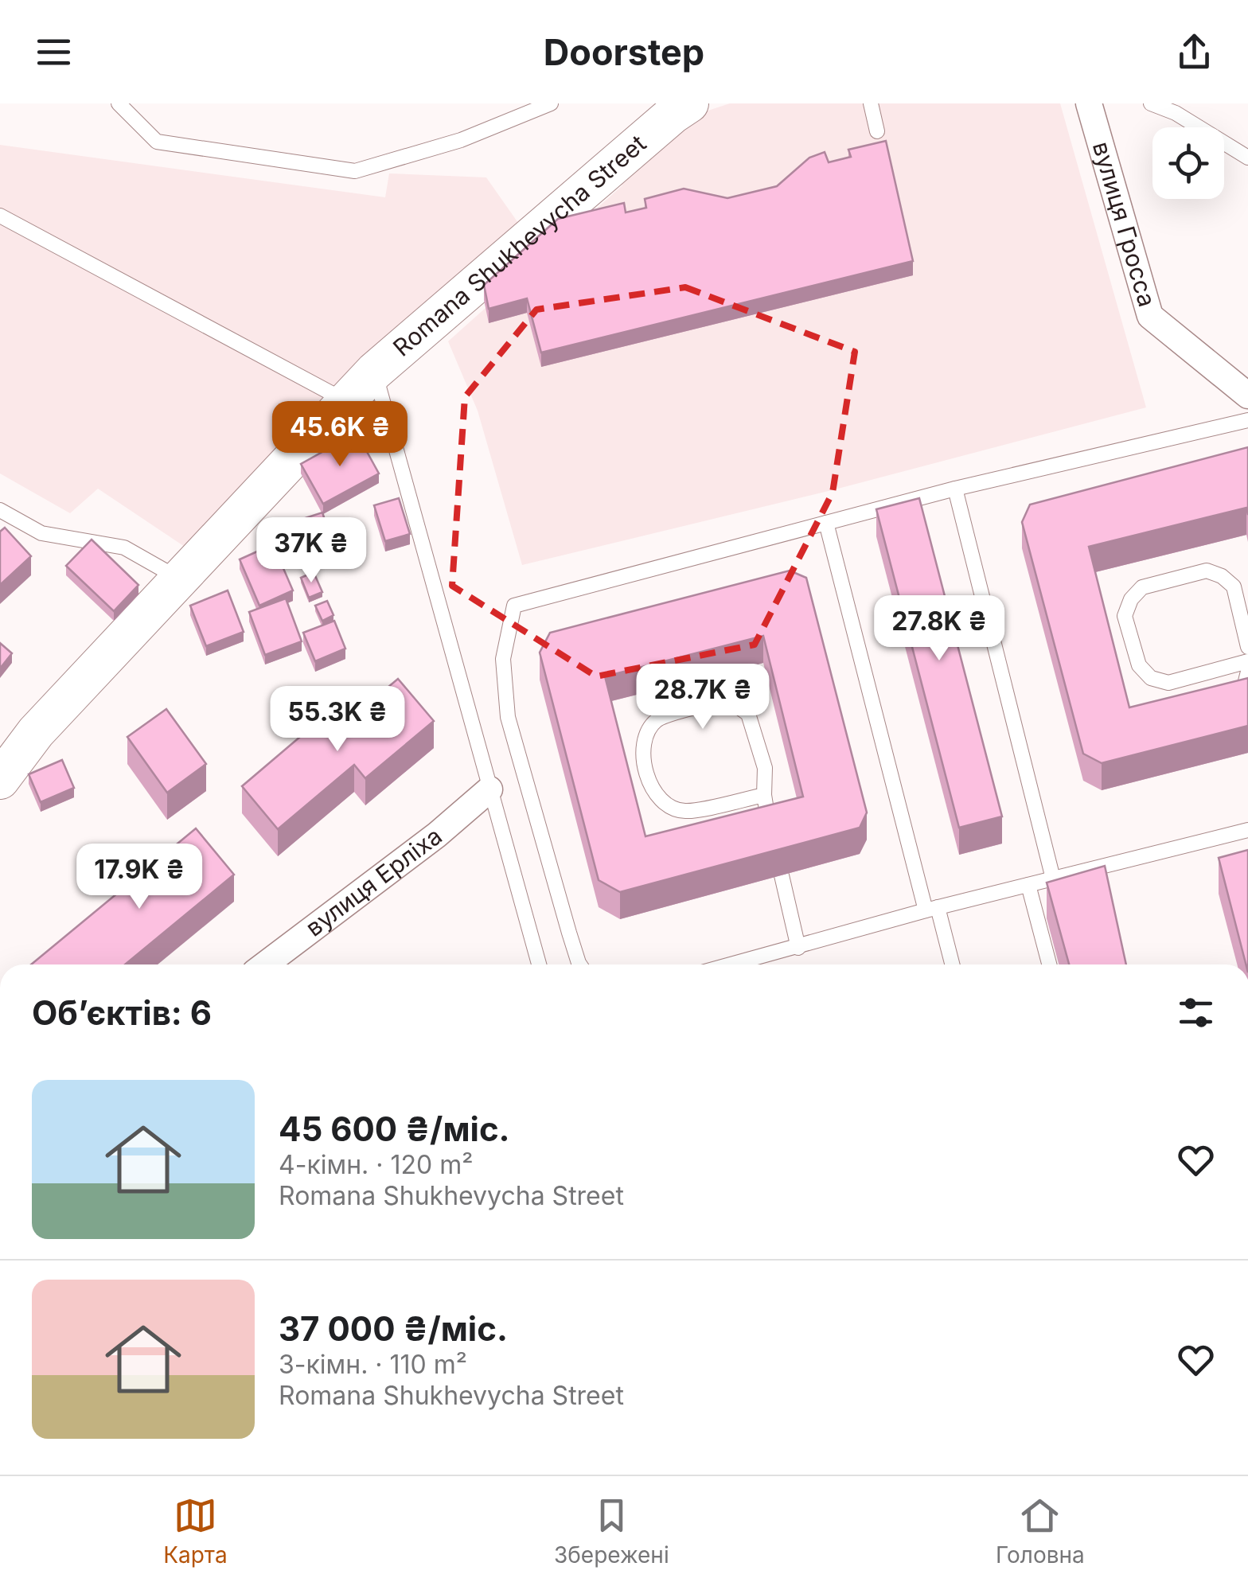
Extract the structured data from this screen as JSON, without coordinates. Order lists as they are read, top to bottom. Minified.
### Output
{"streets":{"street":["вулиця Гросса","Romana Shukhevycha Street","вулиця Ерліха"]},"page":{"header":"Doorstep","price":["45.6K ₴","37K ₴","27.8K ₴","28.7K ₴","55.3K ₴","17.9K ₴"],"heading":"Об’єктів: 6","list":[{"name":"45 600 ₴/міс.","note":"4-кімн. · 120 m² · Romana Shukhevycha Street"},{"name":"37 000 ₴/міс.","note":"3-кімн. · 110 m² · Romana Shukhevycha Street"}],"tabs":["Карта","Збережені","Головна"]}}
